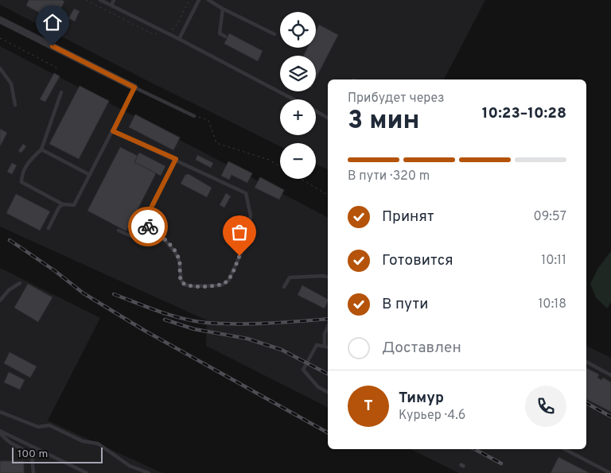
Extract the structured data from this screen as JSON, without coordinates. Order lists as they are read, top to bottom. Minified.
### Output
{"scale_bar":"100 m","page":{"map_buttons":["+","−"],"heading":["3 мин","Прибудет через","10:23–10:28"],"panel":["Тимур","Курьер · 4.6"],"bar":"В пути · 320 m","list":[["Принят","09:57"],["Готовится","10:11"],["В пути","10:18"],"Доставлен"],"round":"Т","scale":"100 m"}}
